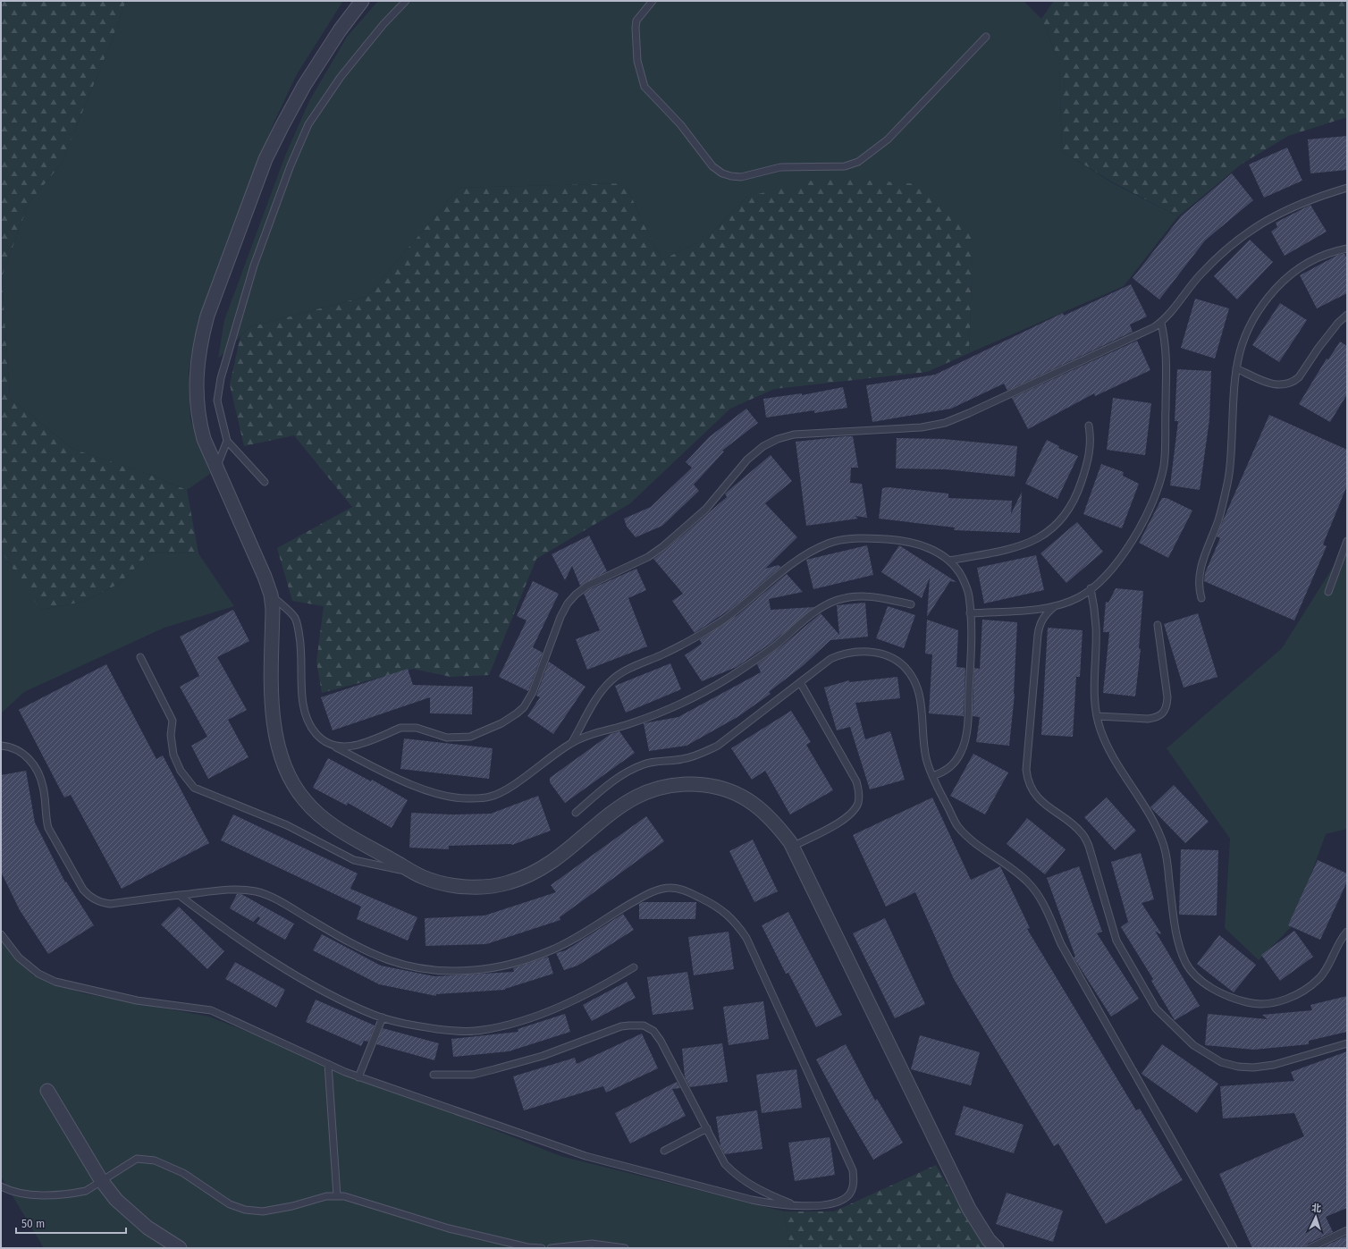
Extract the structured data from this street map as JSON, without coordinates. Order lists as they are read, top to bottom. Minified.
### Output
{"scale_bar":"50 m","north":"top"}
